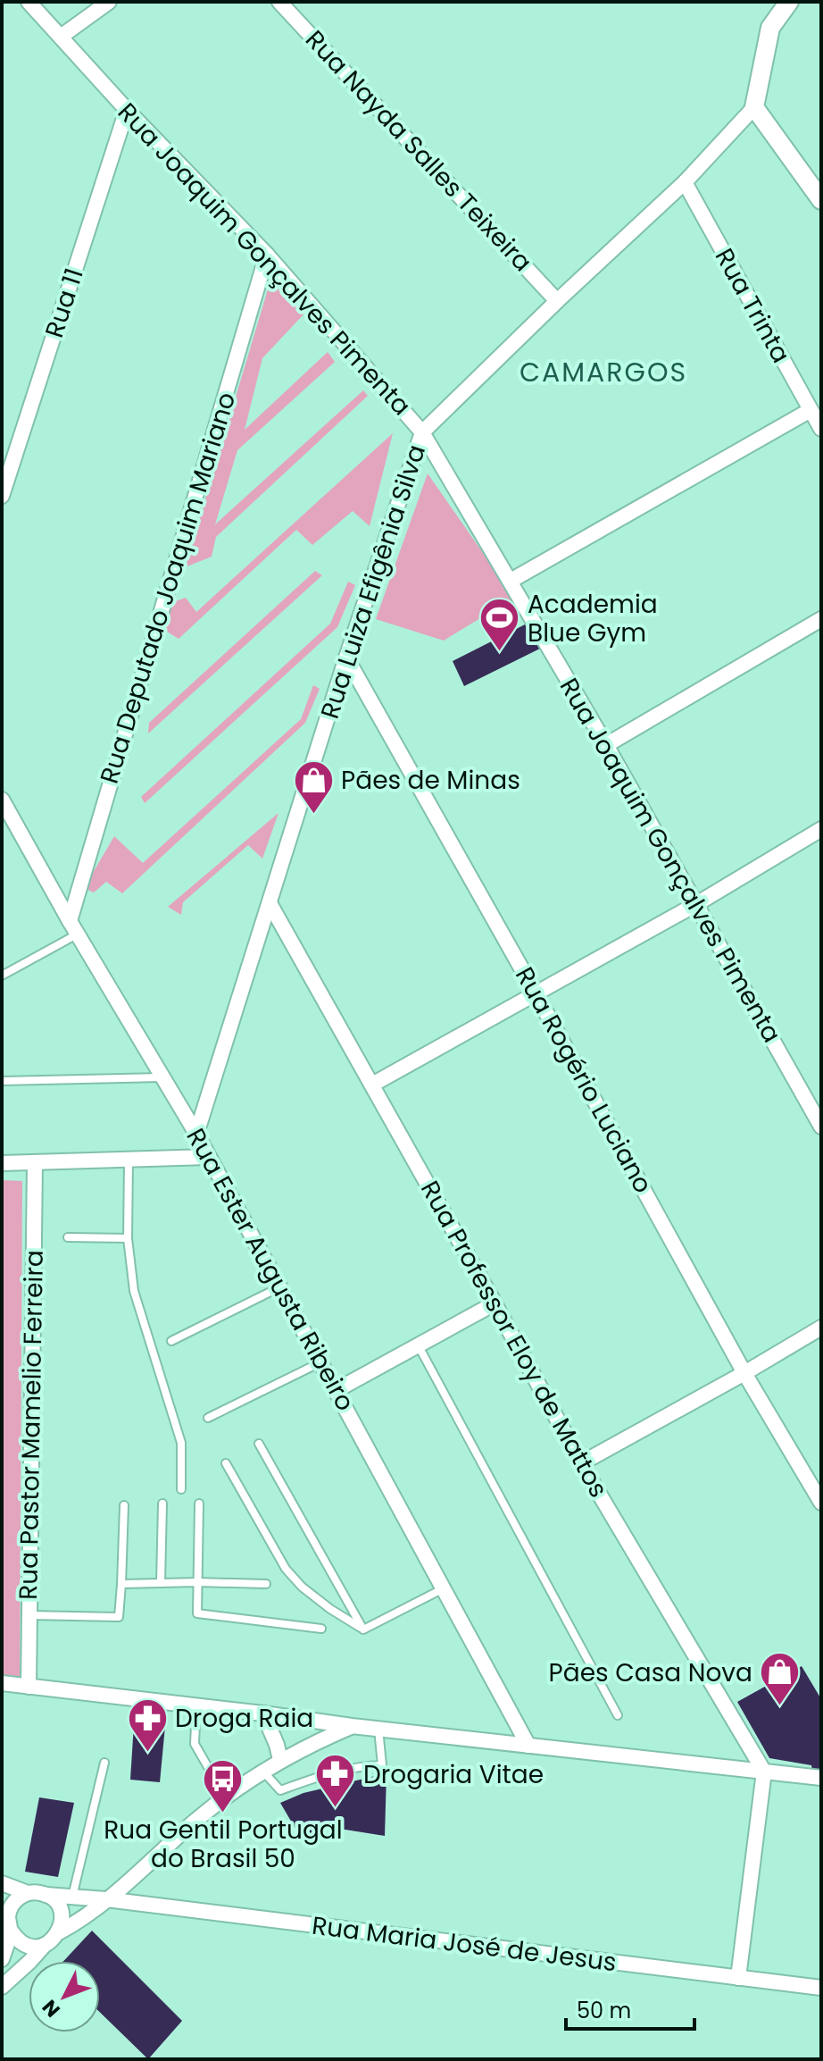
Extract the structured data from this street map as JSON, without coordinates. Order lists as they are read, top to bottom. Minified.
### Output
{"streets":{"street":["Rua Nayda Salles Teixeira","Rua Joaquim Gonçalves Pimenta","Rua 11","Rua Trinta","Rua Luiza Efigênia Silva","Rua Deputado Joaquim Mariano","Rua Rogério Luciano","Rua Ester Augusta Ribeiro","Rua Professor Eloy de Mattos","Rua Pastor Mamelio Ferreira","Rua Maria José de Jesus"]},"crossings":[["Rua Nayda Salles Teixeira","Rua Luiza Efigênia Silva"],["Rua Joaquim Gonçalves Pimenta","Rua 11"],["Rua Joaquim Gonçalves Pimenta","Rua Luiza Efigênia Silva"],["Rua Joaquim Gonçalves Pimenta","Rua Deputado Joaquim Mariano"],["Rua Trinta","Rua Luiza Efigênia Silva"],["Rua Luiza Efigênia Silva","Rua Rogério Luciano"],["Rua Luiza Efigênia Silva","Rua Ester Augusta Ribeiro"],["Rua Luiza Efigênia Silva","Rua Professor Eloy de Mattos"],["Rua Deputado Joaquim Mariano","Rua Ester Augusta Ribeiro"]],"districts":["CAMARGOS"],"places":{"sports":["Academia Blue Gym"],"shop":["Pães de Minas","Pães Casa Nova"],"pharmacy":["Droga Raia","Drogaria Vitae"],"bus stop":["Rua Gentil Portugal do Brasil 50"]},"scale_bar":"50 m","north":"bottom left"}
